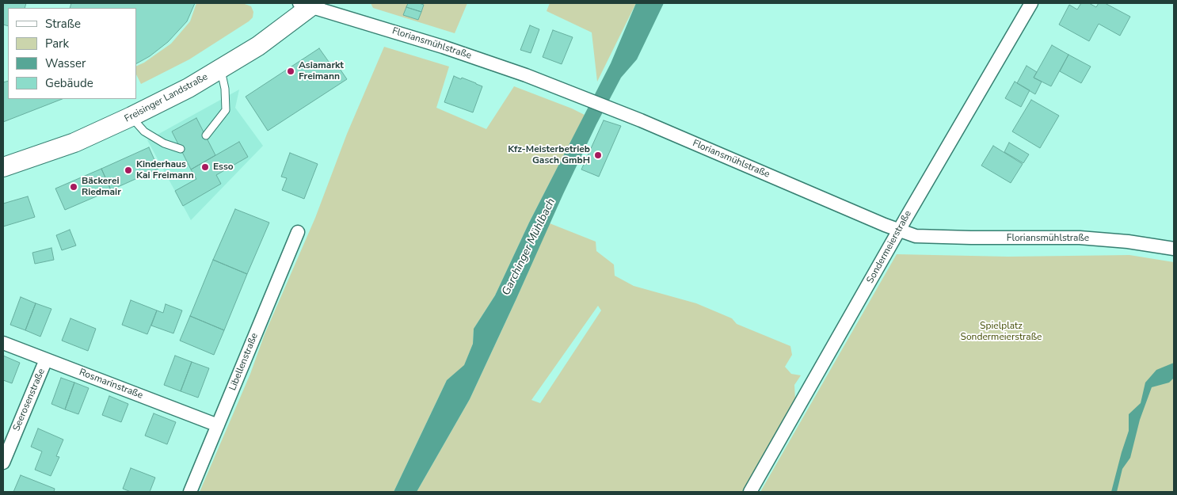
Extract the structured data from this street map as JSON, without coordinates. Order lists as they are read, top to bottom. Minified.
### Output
{"streets":{"main road":["Freisinger Landstraße"],"street":["Floriansmühlstraße","Sondermeierstraße","Libellenstraße","Rosmarinstraße","Seerosenstraße"]},"crossings":[["Floriansmühlstraße","Freisinger Landstraße"],["Floriansmühlstraße","Sondermeierstraße"],["Libellenstraße","Rosmarinstraße"],["Rosmarinstraße","Seerosenstraße"]],"water":["Garchinger Mühlbach"],"parks":["Spielplatz Sondermeierstraße"],"places":["Asiamarkt Freimann","Kfz-Meisterbetrieb Gasch GmbH","Esso","Kinderhaus Kai Freimann","Bäckerei Riedmair"],"legend":["Straße","Park","Wasser","Gebäude"]}
